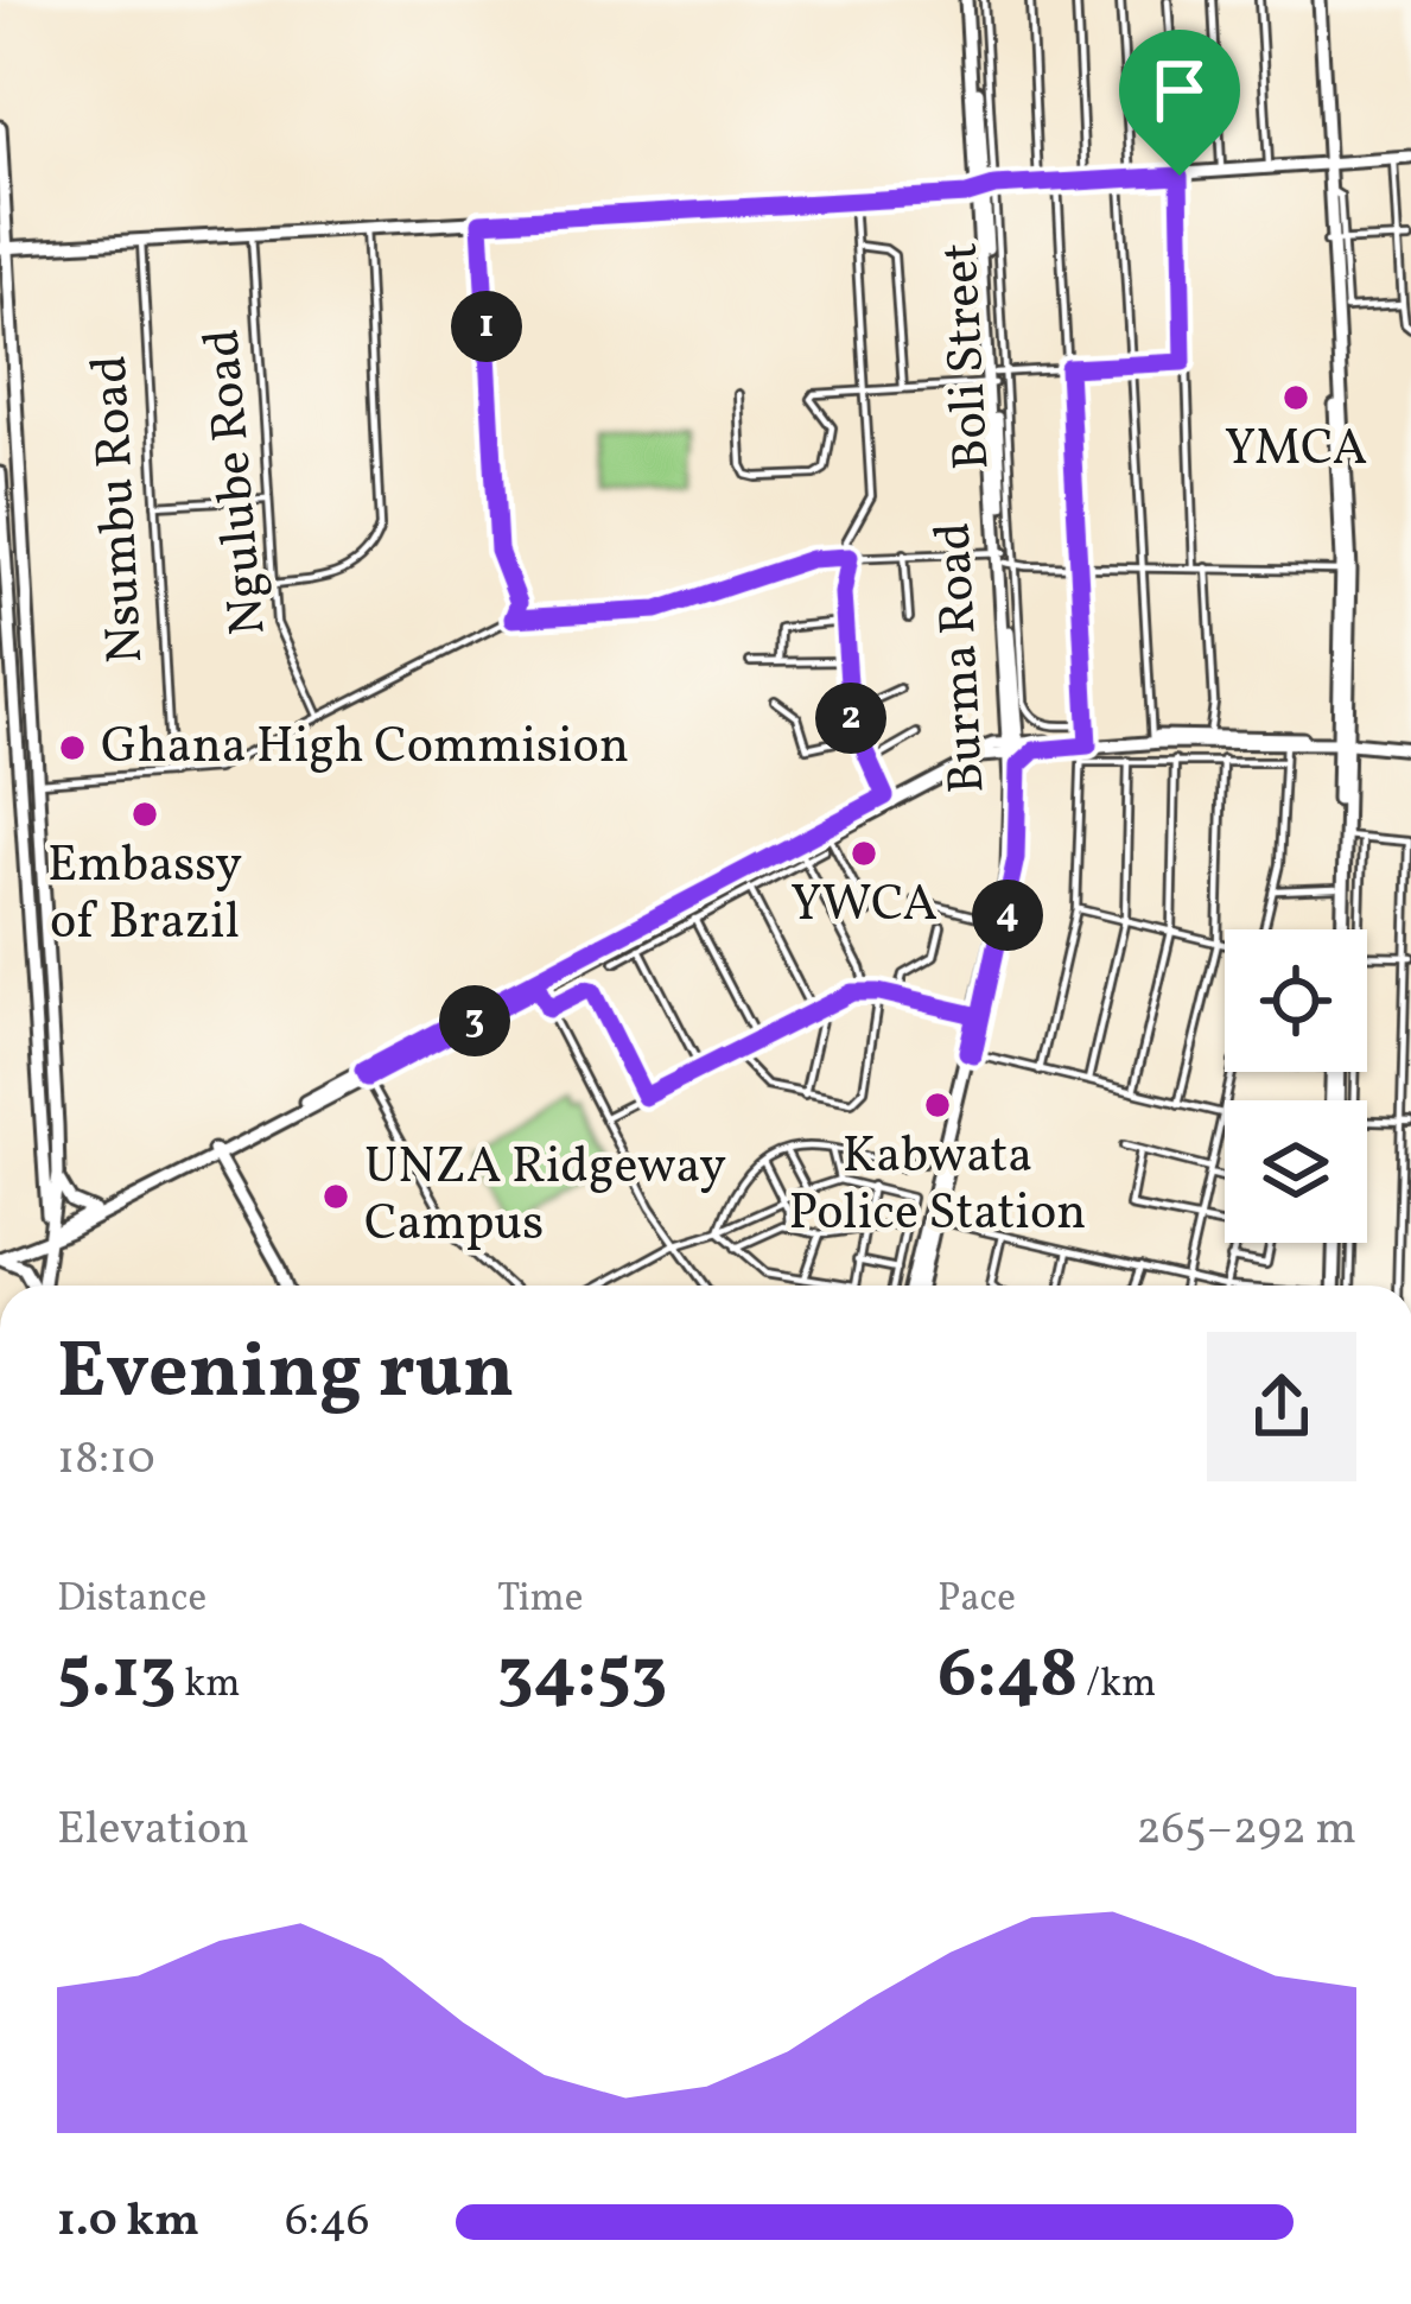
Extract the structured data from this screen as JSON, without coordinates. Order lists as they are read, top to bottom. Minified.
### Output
{"streets":{"main road":["Burma Road"],"street":["Ngulube Road","Nsumbu Road"]},"places":["YMCA","Ghana High Commision","Embassy of Brazil","YWCA","Kabwata Police Station","UNZA Ridgeway Campus"],"page":{"pins":["1","2","4","3"],"heading":["Evening run","18:10"],"stats":[["Distance","5.13 km"],["Time","34:53"],["Pace","6:48 /km"]],"chart":["Elevation","265–292 m"],"list":[{"name":"1.0 km","note":"6:46"}]}}
